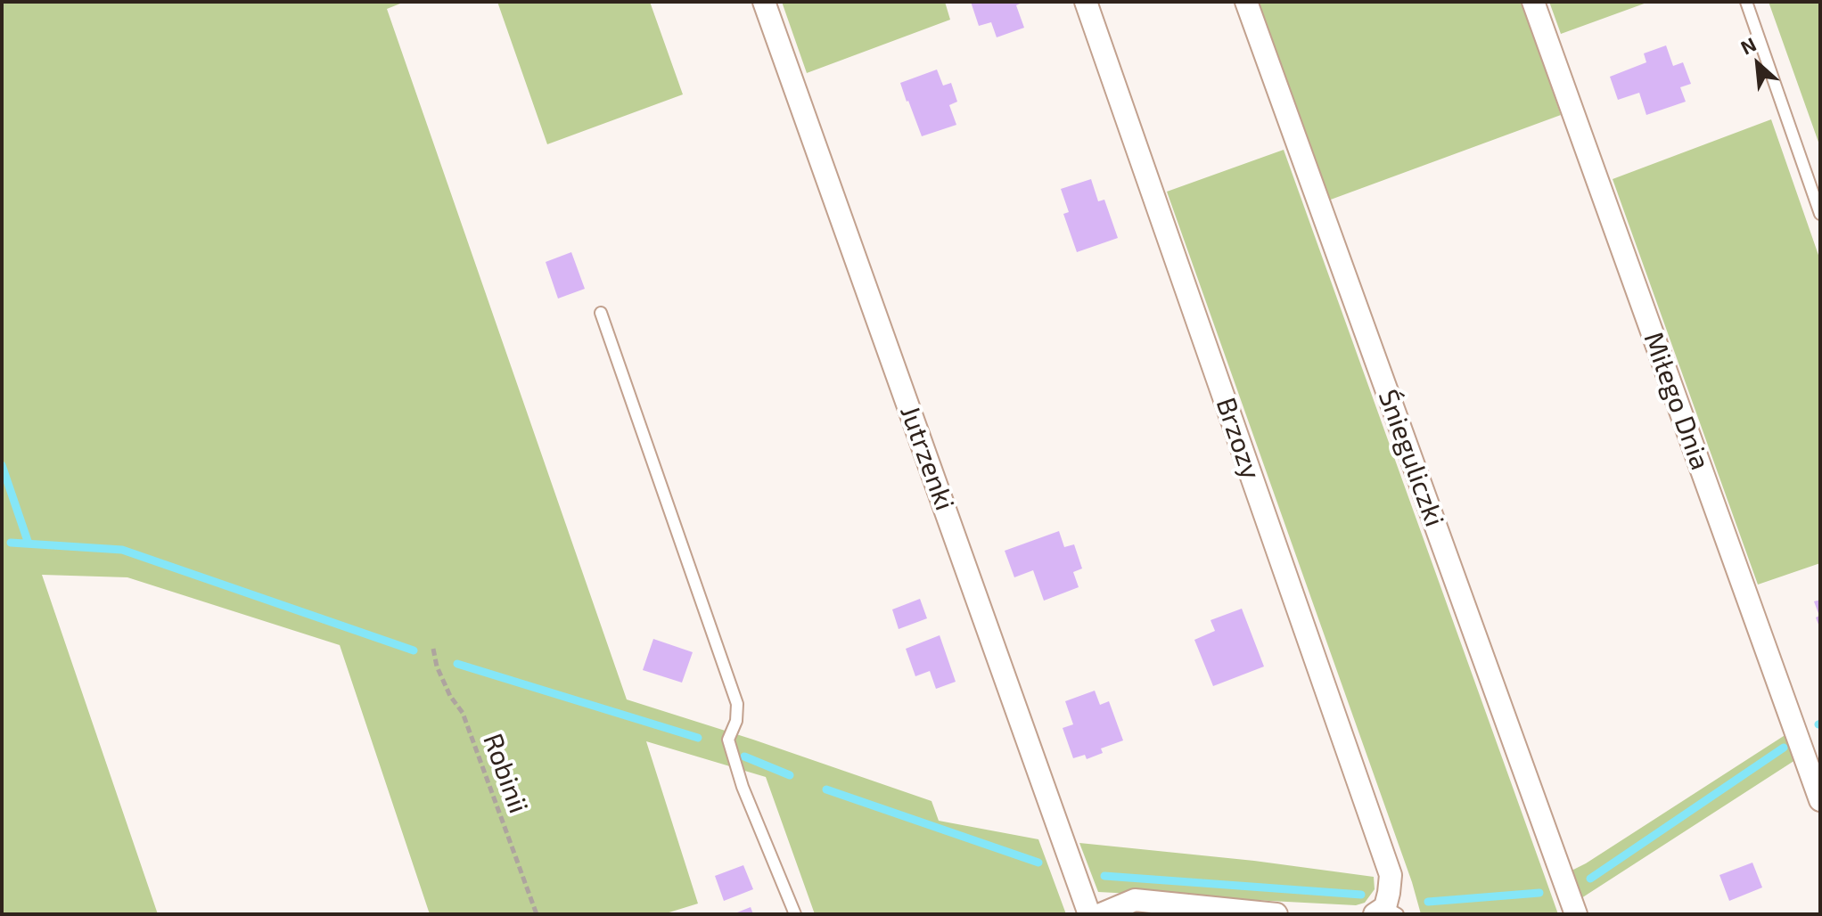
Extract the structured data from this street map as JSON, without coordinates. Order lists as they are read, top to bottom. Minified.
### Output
{"streets":{"street":["Miłego Dnia","Brzozy","Jutrzenki","Śnieguliczki"],"path":["Robinii"]},"north":"top left"}
